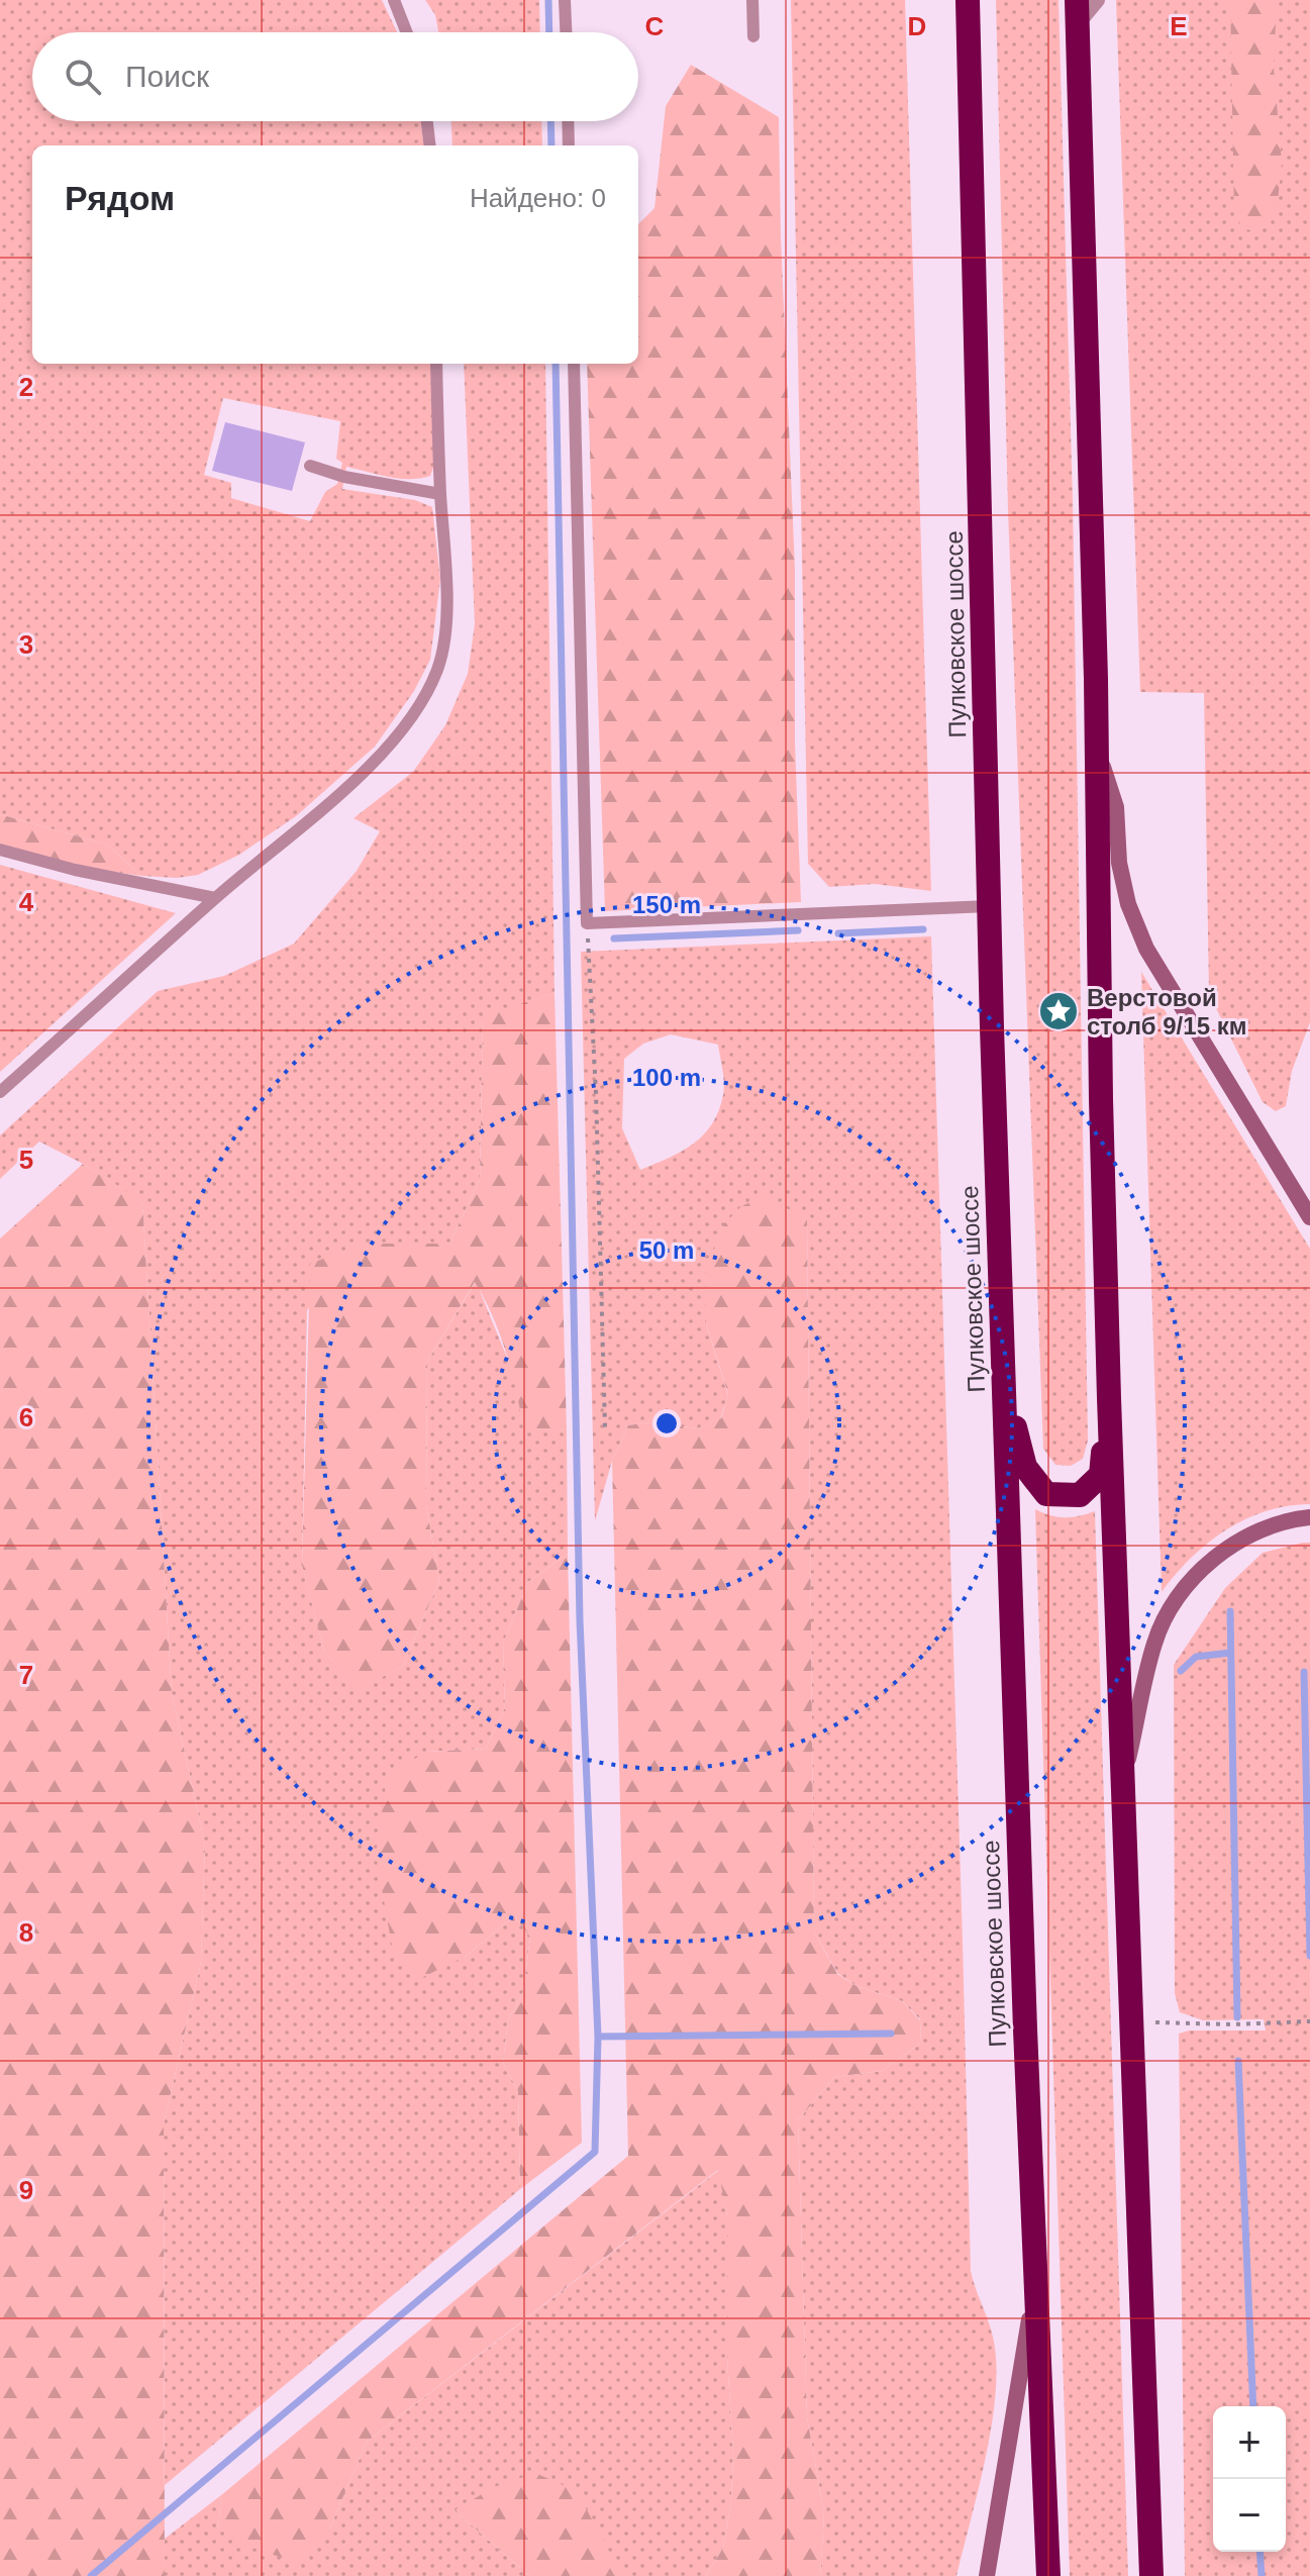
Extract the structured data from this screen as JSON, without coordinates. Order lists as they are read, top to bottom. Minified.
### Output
{"streets":{"highway":["Пулковское шоссе"]},"places":{"place":["Верстовой столб 9/15 км"]},"page":{"search":"Поиск","heading":["Рядом","Найдено: 0"],"map_buttons":["+","−"]},"grid":{"columns":["C","D","E"],"rows":["2","3","4","5","6","7","8","9"]},"rings":["150 m","100 m","50 m"]}
